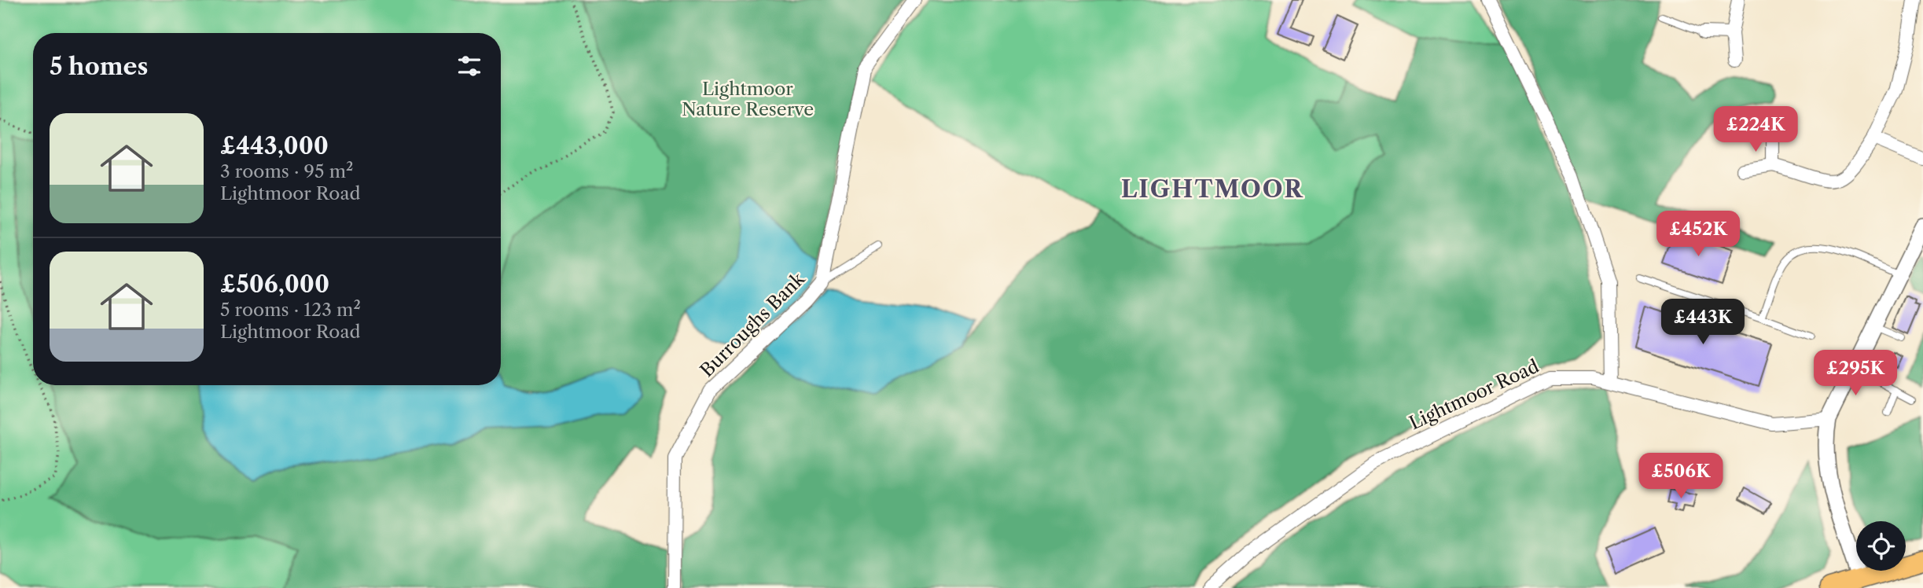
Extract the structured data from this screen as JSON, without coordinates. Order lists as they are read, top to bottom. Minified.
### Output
{"streets":{"street":["Burroughs Bank","Lightmoor Road"]},"districts":["LIGHTMOOR"],"parks":["Lightmoor Nature Reserve"],"page":{"heading":"5 homes","list":[{"name":"£443,000","note":"3 rooms · 95 m² · Lightmoor Road"},{"name":"£506,000","note":"5 rooms · 123 m² · Lightmoor Road"}],"price":["£224K","£452K","£443K","£295K","£506K"]}}
